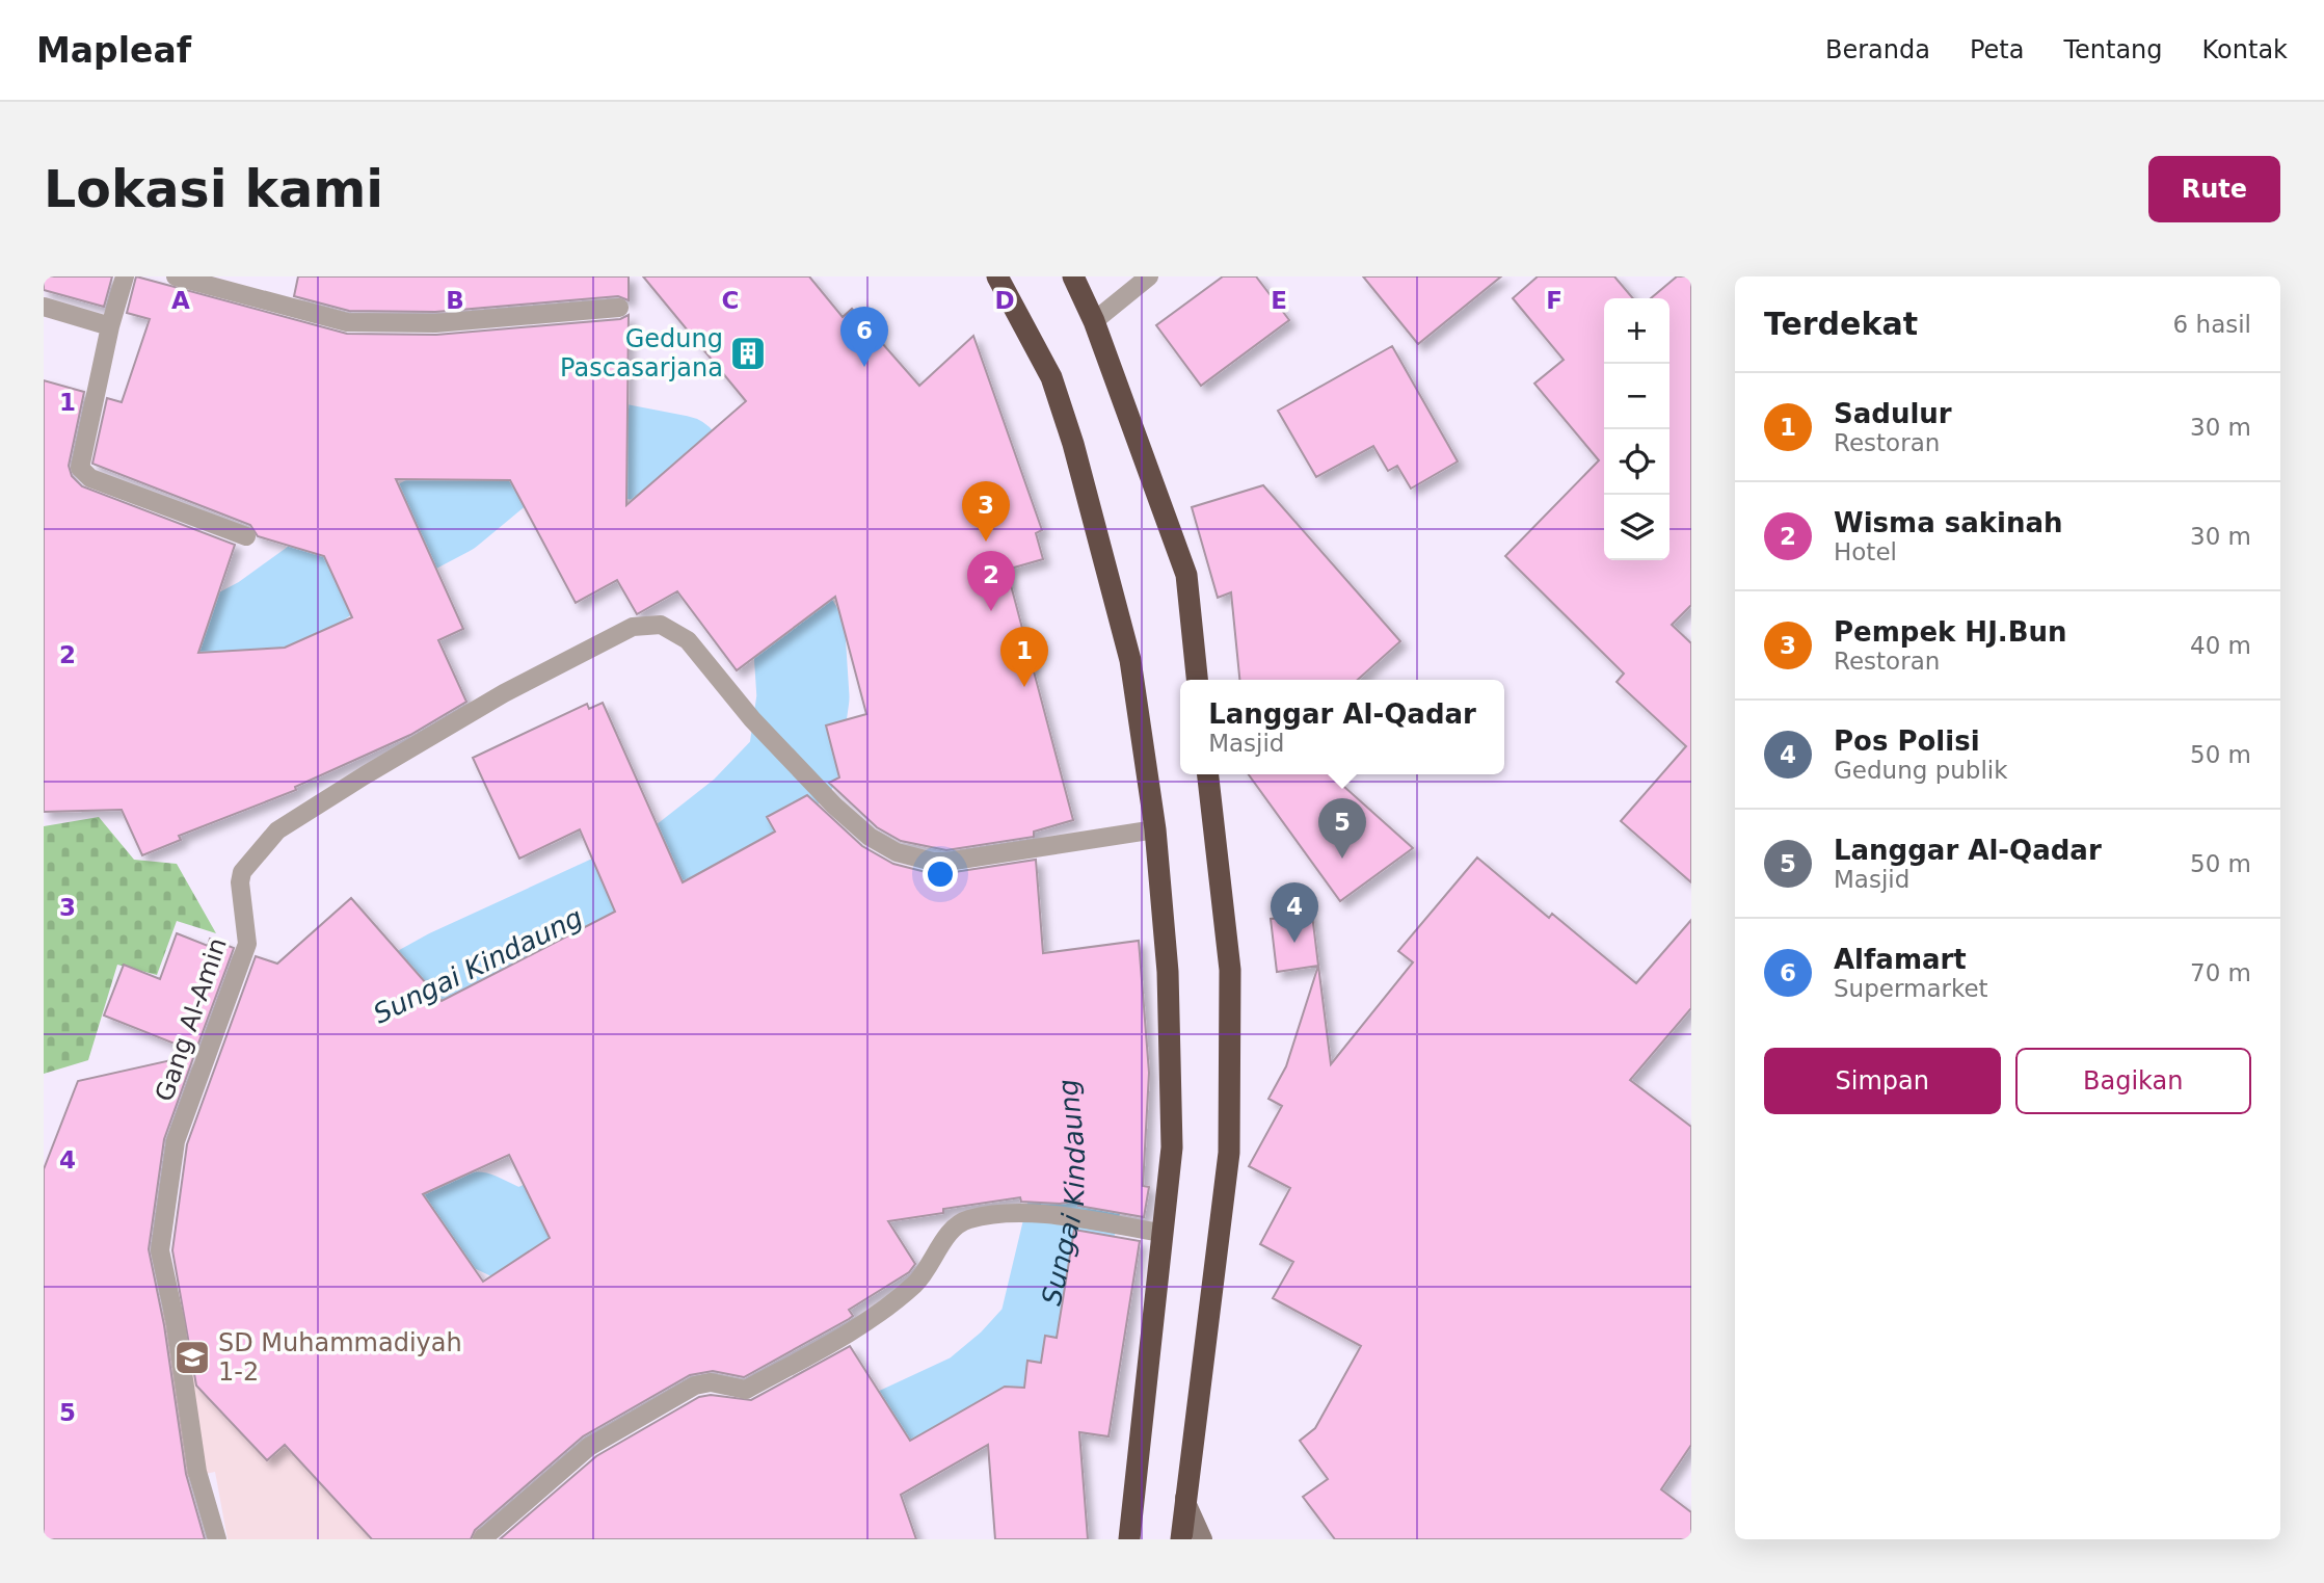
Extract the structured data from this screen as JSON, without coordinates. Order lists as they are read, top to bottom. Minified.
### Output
{"streets":{"street":["Gang Al-Amin"]},"water":["Sungai Kindaung"],"places":{"building":["Gedung Pascasarjana"],"school or university":["SD Muhammadiyah 1-2"]},"page":{"header":"Mapleaf","nav":["Beranda","Peta","Tentang","Kontak"],"buttons":["Rute",["Simpan","Bagikan"]],"title":"Lokasi kami","heading":["Terdekat","6 hasil"],"map_buttons":["+","−"],"pins":["6","3","2","1","5","4"],"list":[{"mark":"1","name":"Sadulur","note":"Restoran","value":"30 m"},{"mark":"2","name":"Wisma sakinah","note":"Hotel","value":"30 m"},{"mark":"3","name":"Pempek HJ.Bun","note":"Restoran","value":"40 m"},{"mark":"4","name":"Pos Polisi","note":"Gedung publik","value":"50 m"},{"mark":"5","name":"Langgar Al-Qadar","note":"Masjid","value":"50 m"},{"mark":"6","name":"Alfamart","note":"Supermarket","value":"70 m"}],"popup":["Langgar Al-Qadar","Masjid"]},"grid":{"columns":["A","B","C","D","E","F"],"rows":["1","2","3","4","5"]}}
